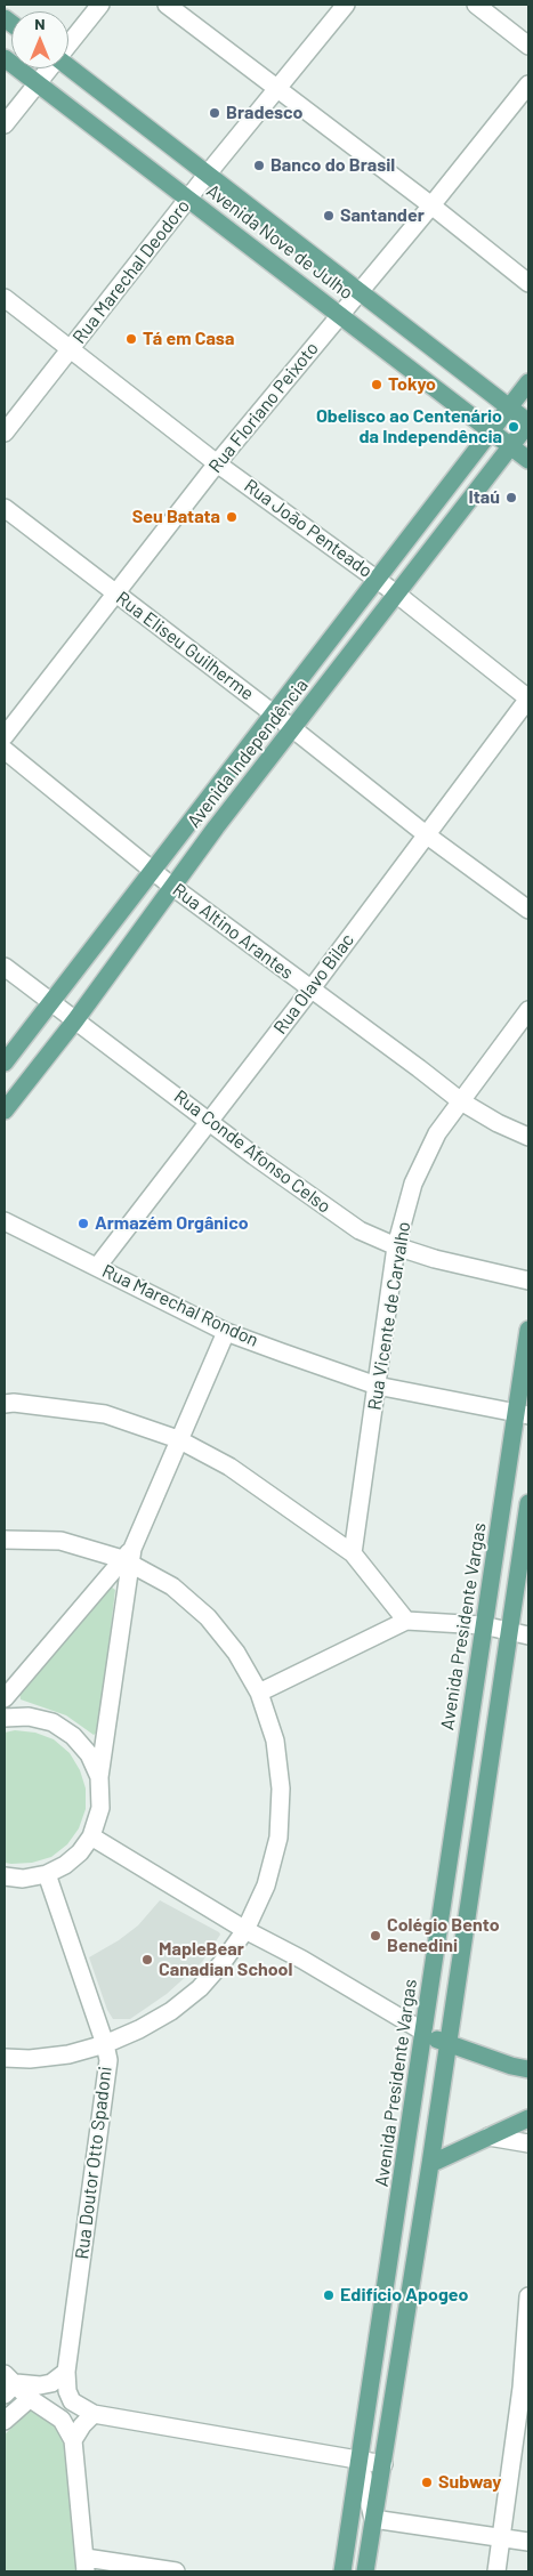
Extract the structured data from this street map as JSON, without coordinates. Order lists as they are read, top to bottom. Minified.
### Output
{"streets":{"main road":["Avenida Nove de Julho","Avenida Independência","Avenida Presidente Vargas"],"street":["Rua Marechal Deodoro","Rua Floriano Peixoto","Rua João Penteado","Rua Eliseu Guilherme","Rua Altino Arantes","Rua Olavo Bilac","Rua Conde Afonso Celso","Rua Marechal Rondon","Rua Vicente de Carvalho","Rua Doutor Otto Spadoni"]},"crossings":[["Avenida Nove de Julho","Rua Marechal Deodoro"],["Avenida Nove de Julho","Rua Floriano Peixoto"],["Avenida Nove de Julho","Avenida Independência"],["Rua Marechal Deodoro","Rua João Penteado"],["Rua Floriano Peixoto","Rua João Penteado"],["Rua Floriano Peixoto","Rua Eliseu Guilherme"],["Rua João Penteado","Avenida Independência"],["Rua João Penteado","Rua Olavo Bilac"],["Rua Eliseu Guilherme","Avenida Independência"],["Rua Eliseu Guilherme","Rua Olavo Bilac"],["Avenida Independência","Rua Altino Arantes"],["Avenida Independência","Rua Conde Afonso Celso"],["Rua Altino Arantes","Rua Olavo Bilac"],["Rua Altino Arantes","Rua Vicente de Carvalho"],["Rua Olavo Bilac","Rua Conde Afonso Celso"],["Rua Olavo Bilac","Rua Marechal Rondon"],["Rua Conde Afonso Celso","Rua Vicente de Carvalho"],["Rua Marechal Rondon","Rua Vicente de Carvalho"],["Rua Marechal Rondon","Avenida Presidente Vargas"]],"places":["Bradesco","Banco do Brasil","Santander","Tá em Casa","Tokyo","Obelisco ao Centenário da Independência","Itaú","Seu Batata","Armazém Orgânico","Colégio Bento Benedini","MapleBear Canadian School","Edifício Apogeo","Subway"],"north":"top"}
